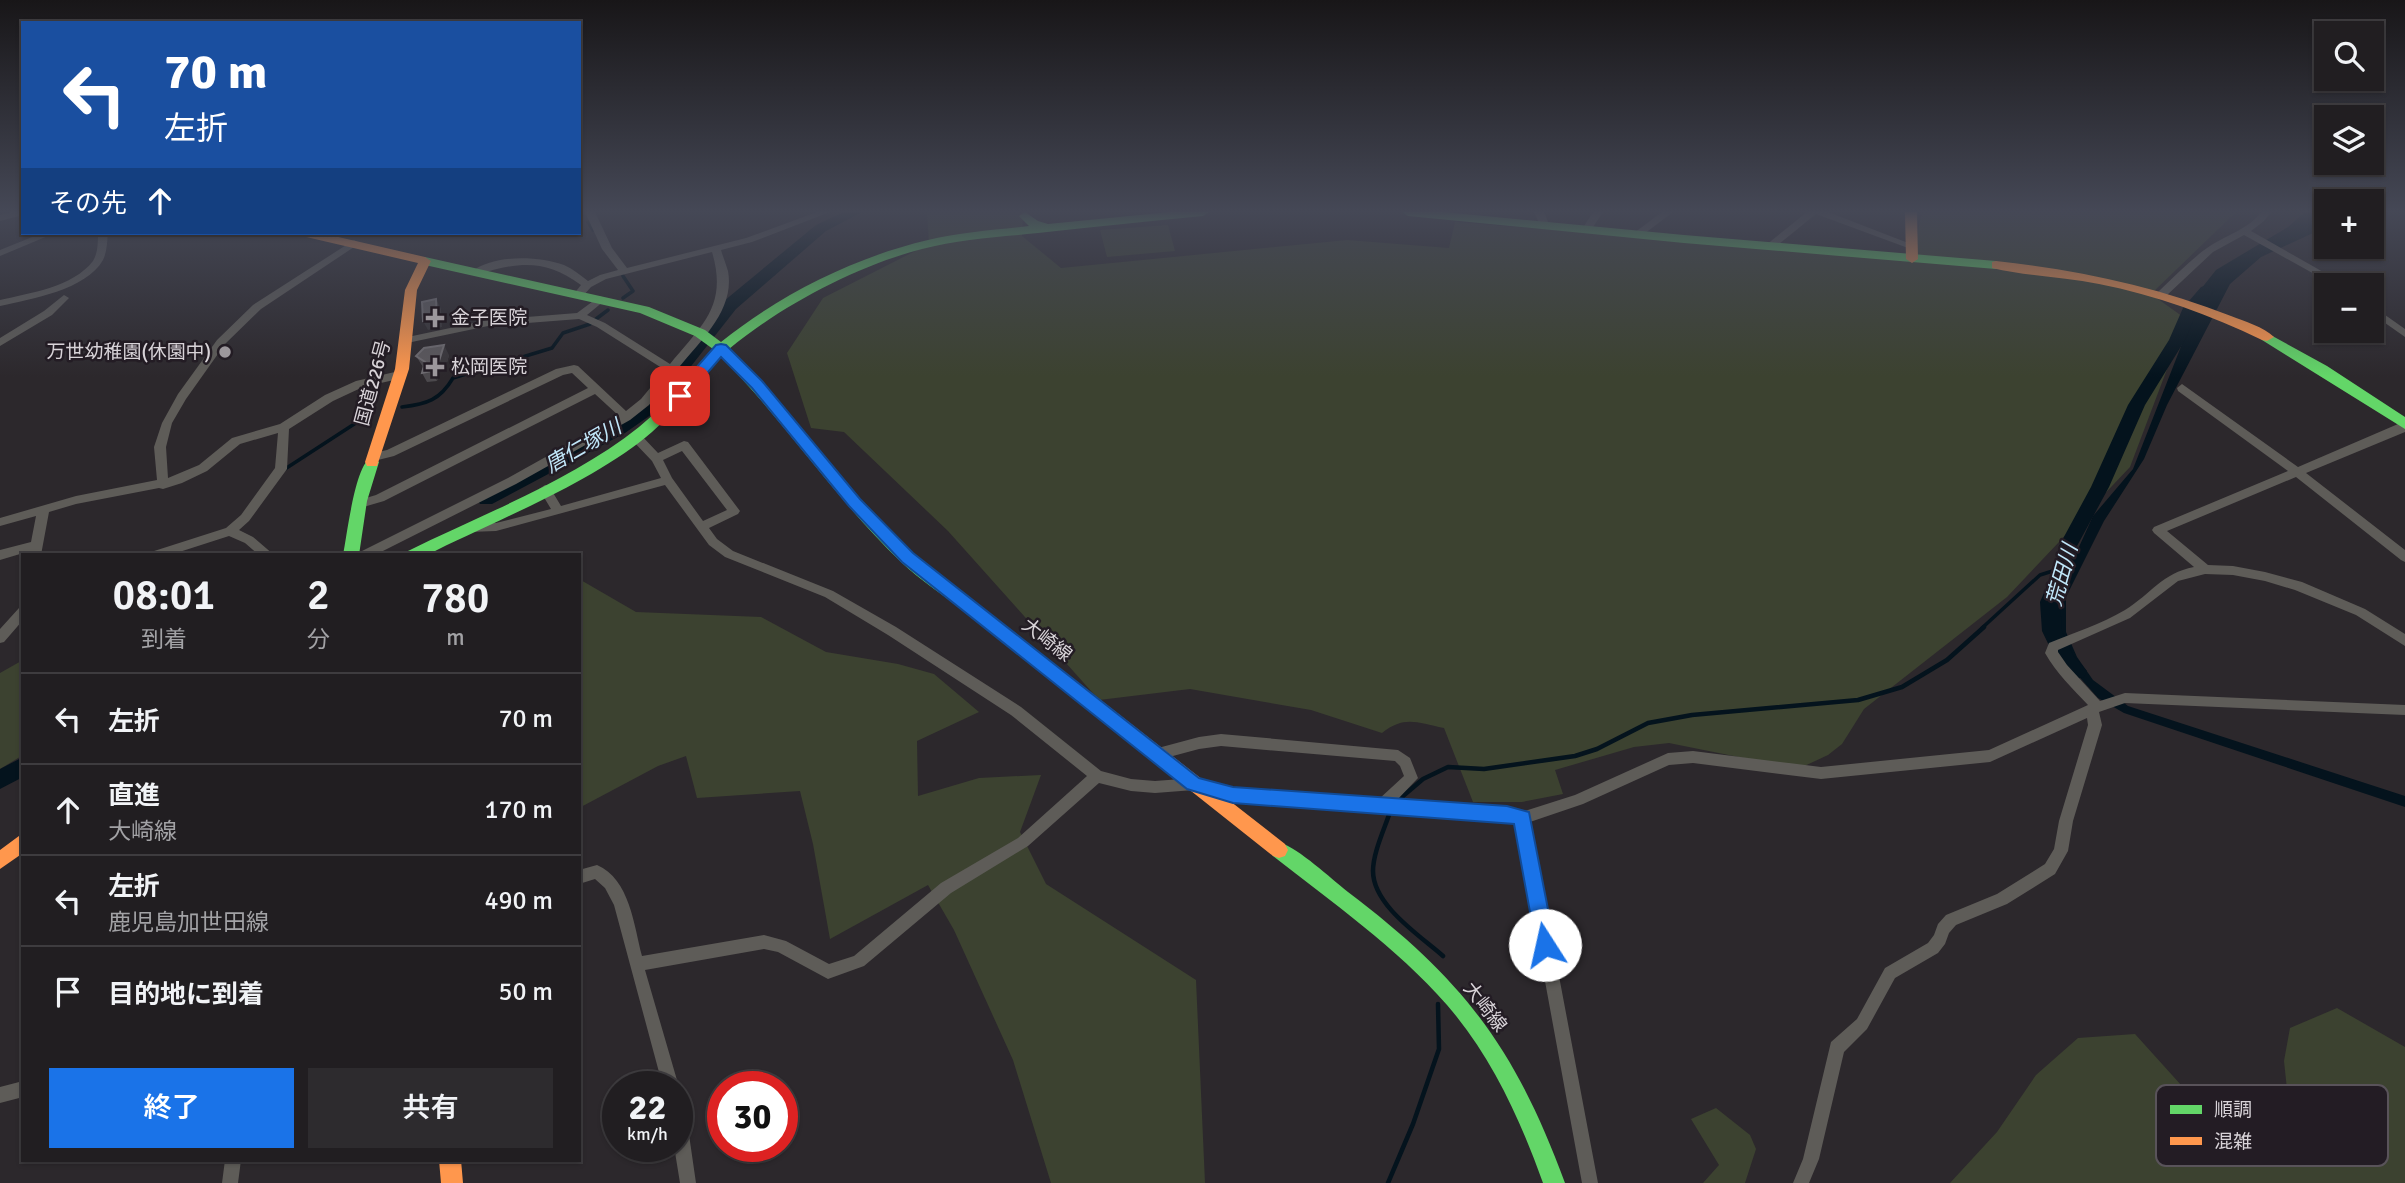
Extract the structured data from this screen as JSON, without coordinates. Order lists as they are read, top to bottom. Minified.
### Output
{"streets":{"main road":["国道226号","大崎線"]},"water":["唐仁塚川","荒田川"],"places":{"health":["金子医院","松岡医院"],"other":["万世幼稚園(休園中)"]},"legend":["順調","混雑"],"page":{"map_buttons":["+","−"],"turn":["70 m","左折"],"then":"その先","eta":["08:01","到着","2","分","780","m"],"list":[{"name":"左折","value":"70 m"},{"name":"直進","note":"大崎線","value":"170 m"},{"name":"左折","note":"鹿児島加世田線","value":"490 m"},{"name":"目的地に到着","value":"50 m"}],"buttons":["終了","共有"],"speed":"22 km/h","limit":"30"}}
